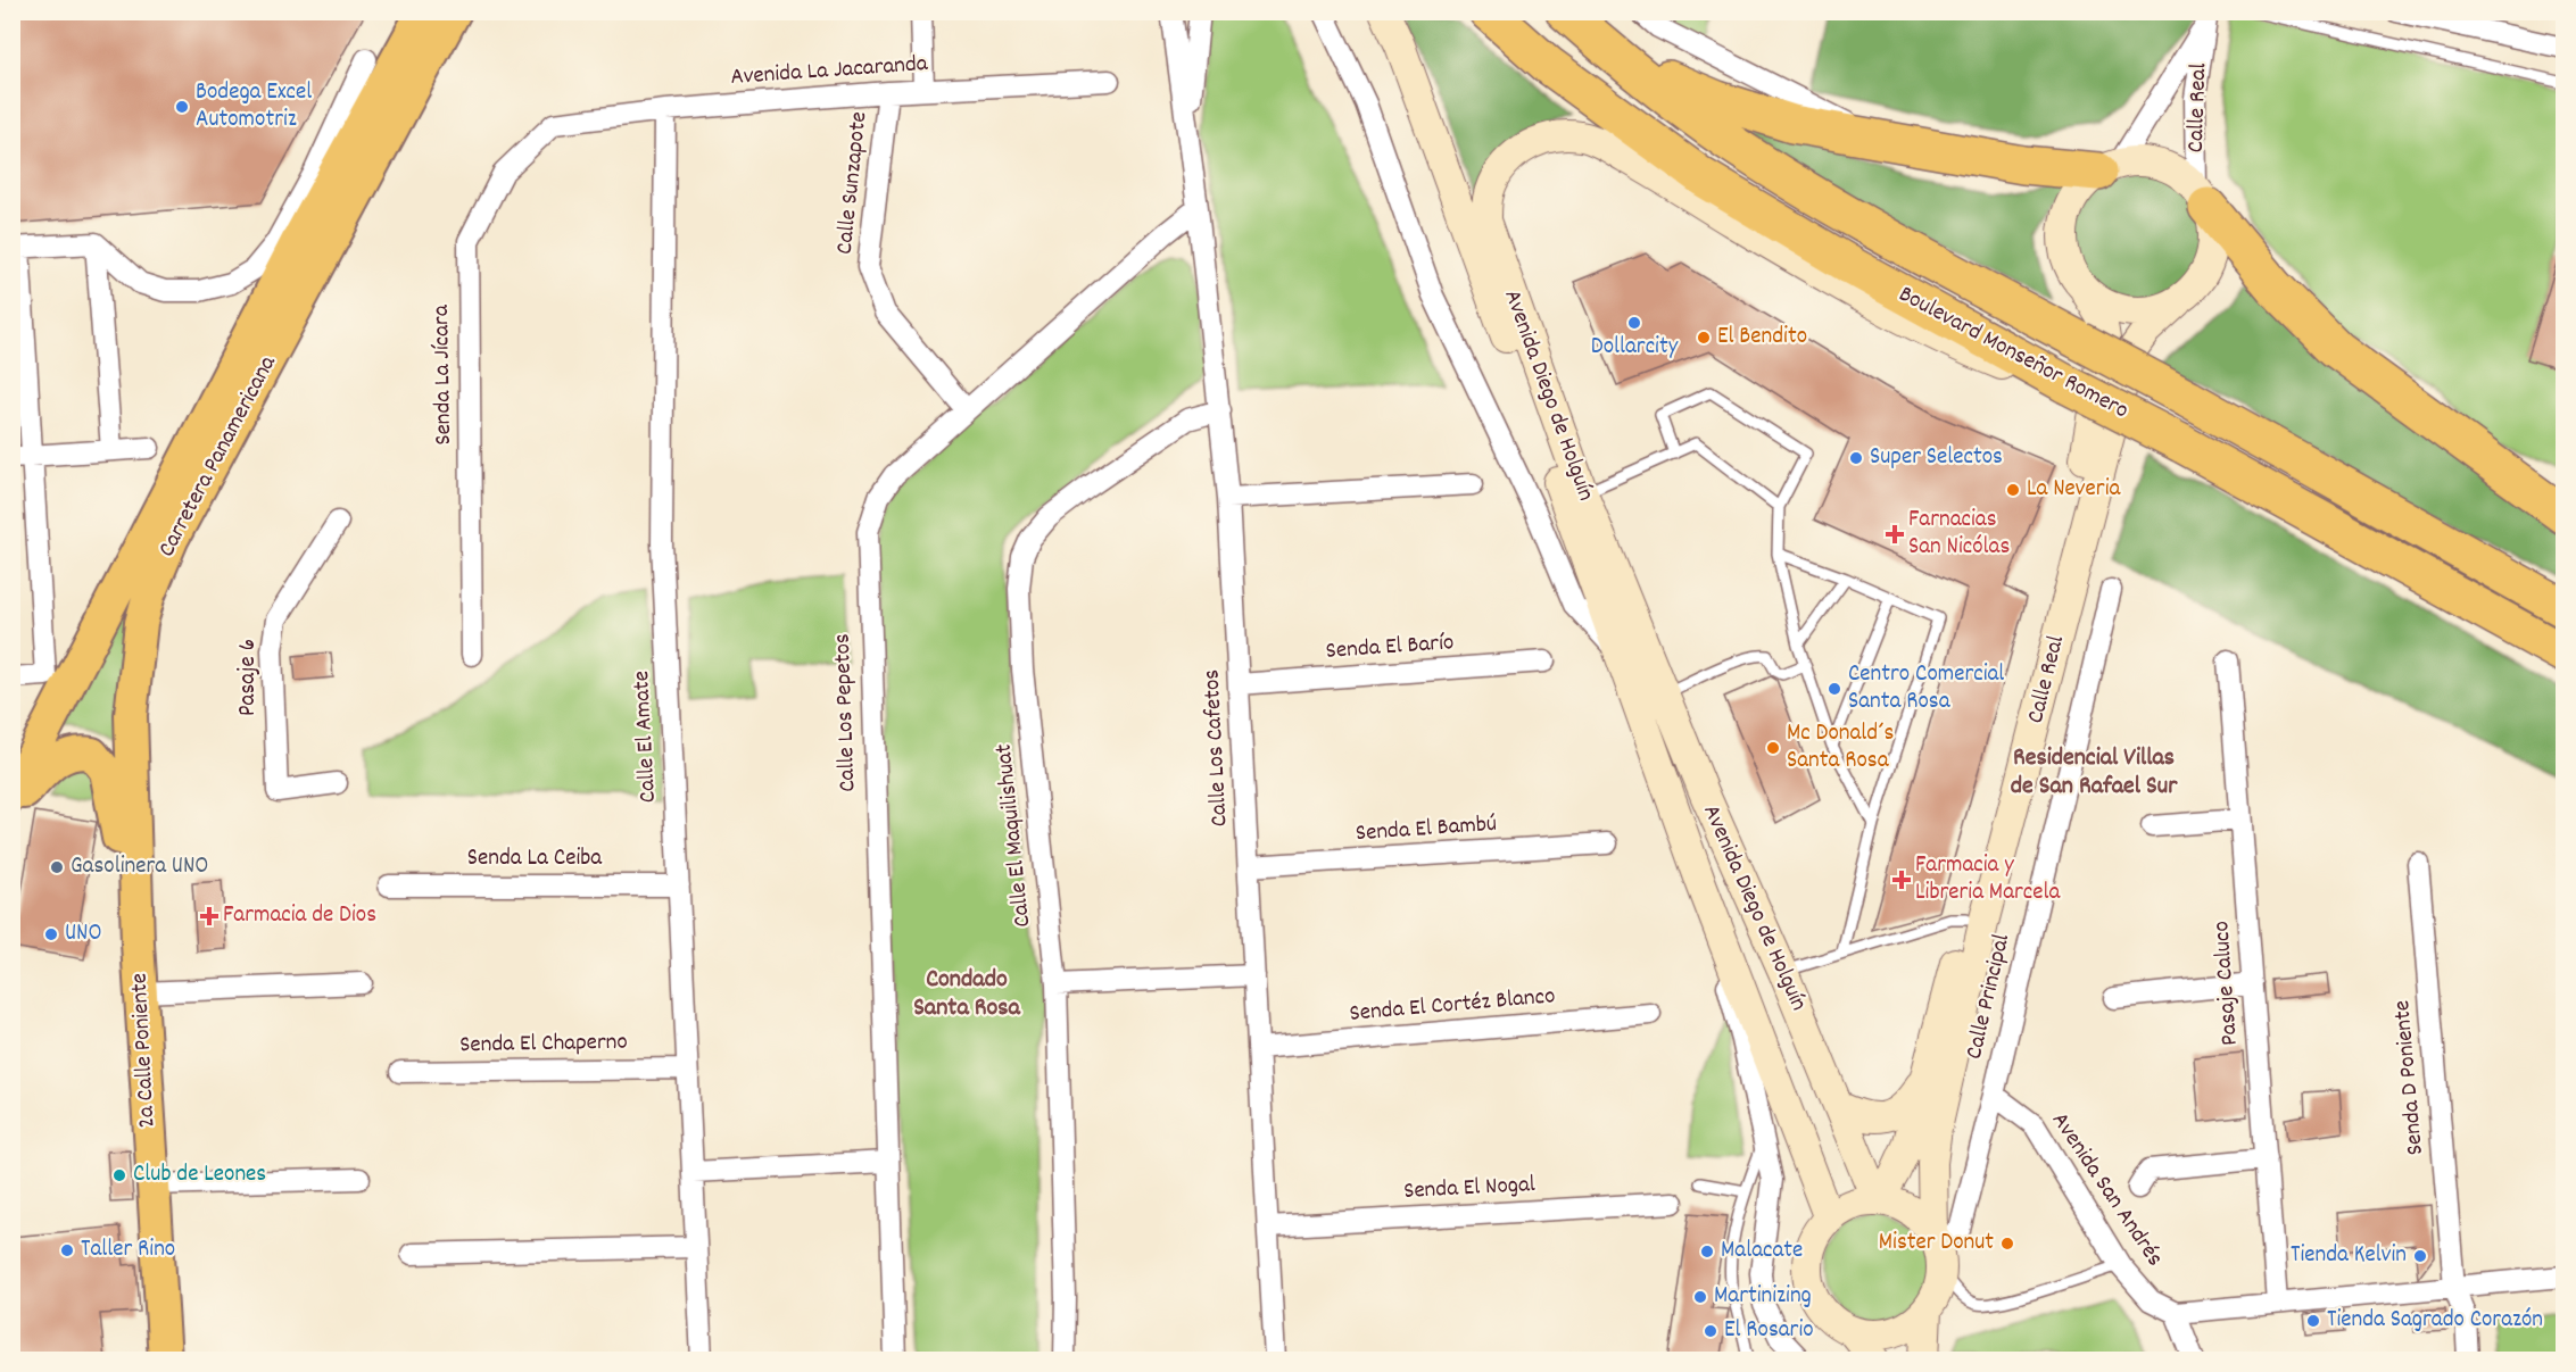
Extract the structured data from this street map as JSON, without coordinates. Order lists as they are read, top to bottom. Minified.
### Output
{"streets":{"highway":["Boulevard Monseñor Romero"],"main road":["Carretera Panamericana","2a Calle Poniente"],"street":["Avenida La Jacaranda","Calle Real","Calle Sunzapote","Senda La Jícara","Avenida Diego de Holguín","Senda El Barío","Pasaje 6","Calle Los Pepetos","Calle El Amate","Calle Los Cafetos","Senda El Bambú","Calle El Maquilishuat","Senda La Ceiba","Pasaje Caluco","Calle Principal","Senda El Cortéz Blanco","Senda El Chaperno","Senda D Poniente","Senda El Nogal","Avenida San Andrés"]},"crossings":[["Avenida La Jacaranda","Calle Sunzapote"],["Avenida La Jacaranda","Senda La Jícara"],["Avenida La Jacaranda","Calle El Amate"],["Calle Real","Avenida Diego de Holguín"],["Calle Real","Calle Principal"],["Calle Sunzapote","Calle Los Pepetos"],["Boulevard Monseñor Romero","Avenida Diego de Holguín"],["Avenida Diego de Holguín","Calle Principal"],["Carretera Panamericana","2a Calle Poniente"],["Senda El Barío","Calle Los Cafetos"],["Calle Los Pepetos","Calle Los Cafetos"],["Calle El Amate","Senda La Ceiba"],["Calle El Amate","Senda El Chaperno"],["Calle Los Cafetos","Senda El Bambú"],["Calle Los Cafetos","Calle El Maquilishuat"],["Calle Los Cafetos","Senda El Cortéz Blanco"],["Calle Los Cafetos","Senda El Nogal"],["Calle Principal","Avenida San Andrés"]],"districts":["Residencial Villas de San Rafael Sur","Condado Santa Rosa"],"places":{"other":["Bodega Excel Automotriz","Dollarcity","El Bendito","Super Selectos","La Neveria","Centro Comercial Santa Rosa","Mc Donald´s Santa Rosa","Gasolinera UNO","UNO","Club de Leones","Mister Donut","Taller Rino","Malacate","Tienda Kelvin","Martinizing","Tienda Sagrado Corazón","El Rosario"],"health":["Farnacias San Nicólas","Farmacia y Libreria Marcela","Farmacia de Dios"]}}
